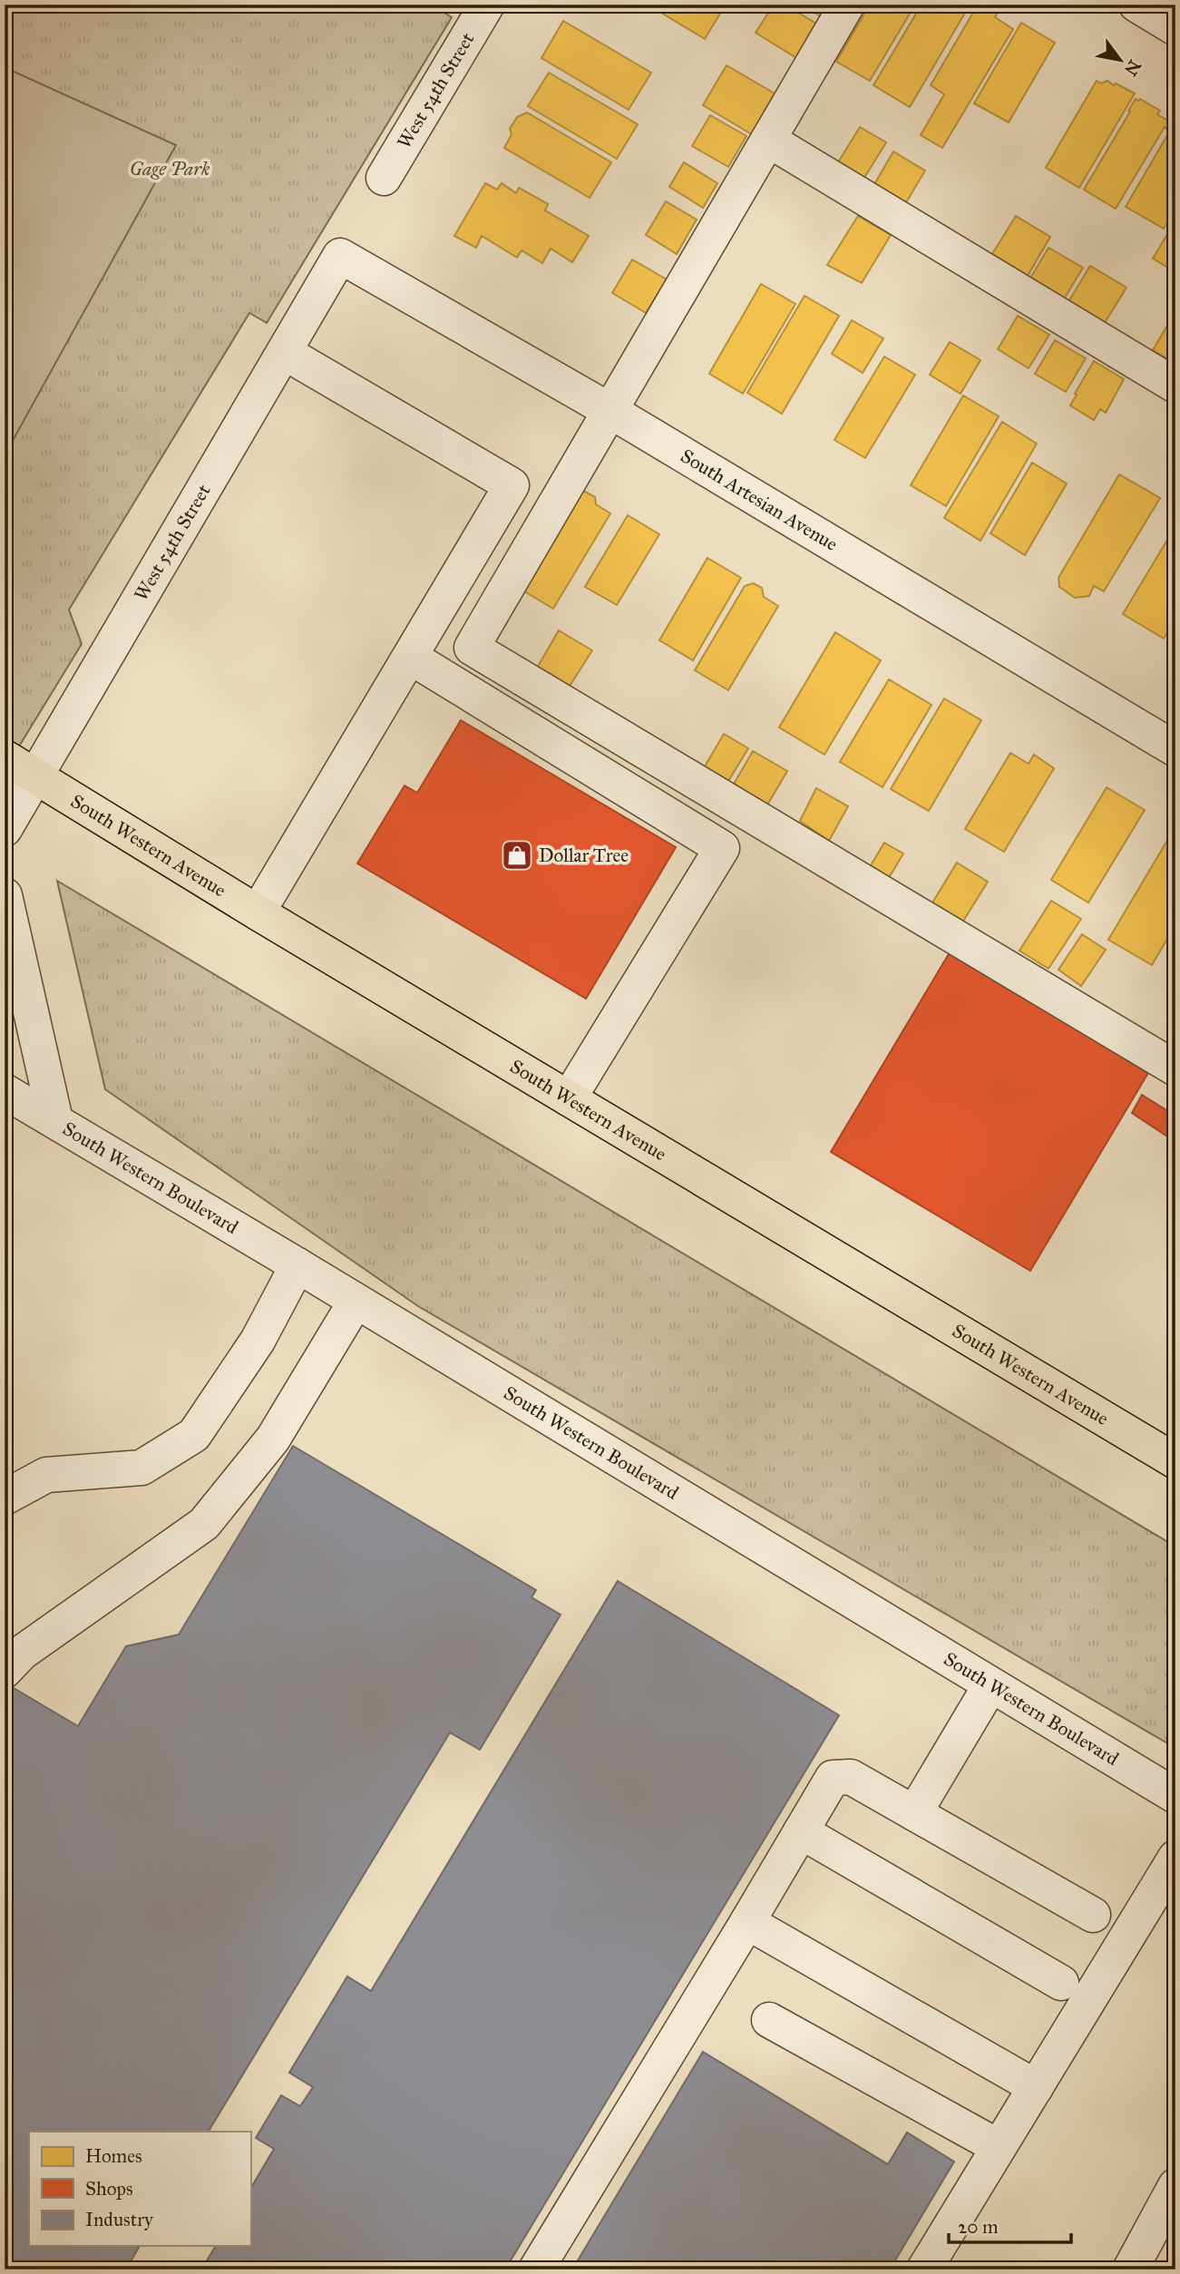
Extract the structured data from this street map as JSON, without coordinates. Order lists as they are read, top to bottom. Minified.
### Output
{"streets":{"main road":["South Western Avenue"],"street":["West 54th Street","South Artesian Avenue","South Western Boulevard"]},"crossings":[["West 54th Street","South Artesian Avenue"],["West 54th Street","South Western Avenue"]],"parks":["Gage Park"],"places":{"shop":["Dollar Tree"]},"legend":["Homes","Shops","Industry"],"scale_bar":"20 m","north":"bottom right"}
